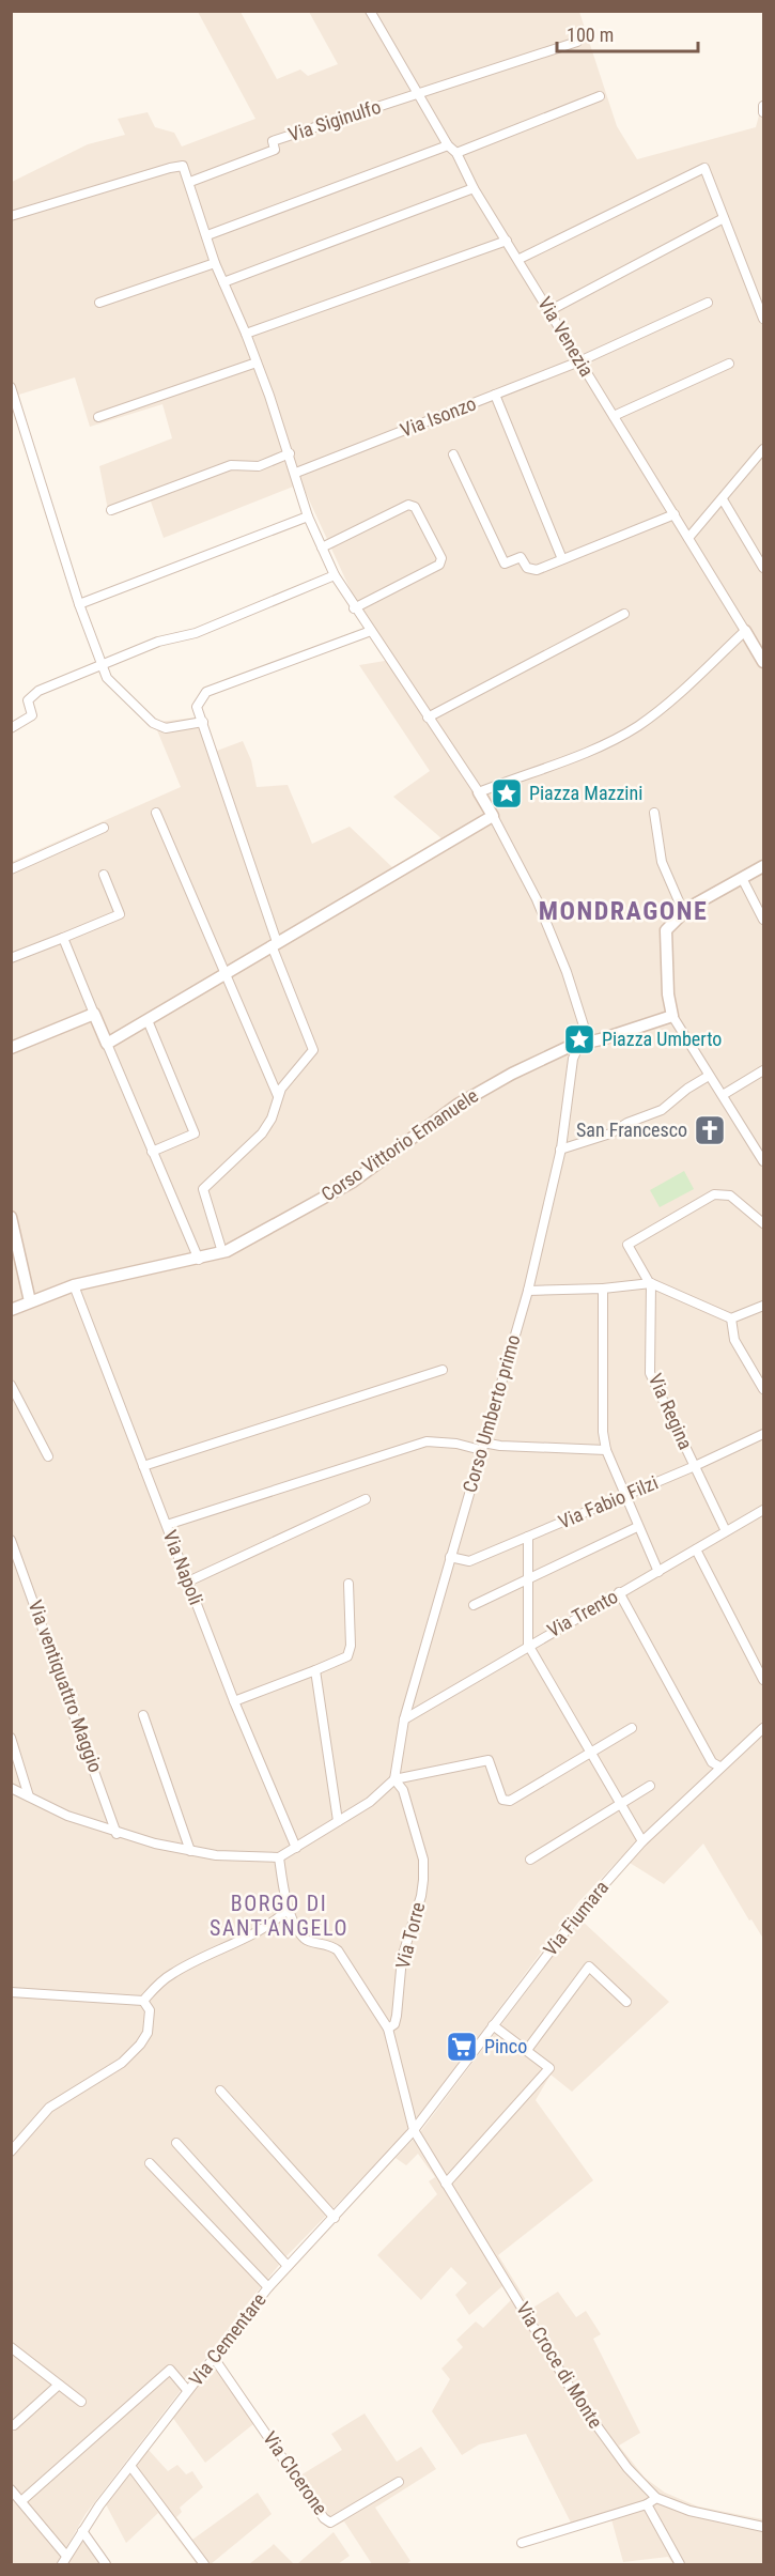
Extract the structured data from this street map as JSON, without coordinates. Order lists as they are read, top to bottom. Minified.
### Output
{"streets":{"street":["Via Siginulfo","Via Venezia","Via Isonzo","Corso Vittorio Emanuele","Via Regina","Corso Umberto primo","Via Fabio Filzi","Via Napoli","Via Trento","Via ventiquattro Maggio","Via Fiumara","Via Torre","Via Cementare","Via Croce di Monte","Via CIcerone"]},"crossings":[["Via Siginulfo","Via Venezia"],["Via Venezia","Via Isonzo"],["Corso Vittorio Emanuele","Corso Umberto primo"],["Corso Vittorio Emanuele","Via Napoli"],["Via Regina","Via Fabio Filzi"],["Via Regina","Via Trento"],["Corso Umberto primo","Via Fabio Filzi"],["Corso Umberto primo","Via Trento"],["Corso Umberto primo","Via Torre"],["Via Fiumara","Via Cementare"],["Via Fiumara","Via Croce di Monte"],["Via Cementare","Via Croce di Monte"],["Via Cementare","Via CIcerone"]],"districts":["MONDRAGONE","BORGO DI SANT'ANGELO"],"places":{"place":["Piazza Mazzini","Piazza Umberto"],"church":["San Francesco"],"supermarket":["Pinco"]},"scale_bar":"100 m"}
